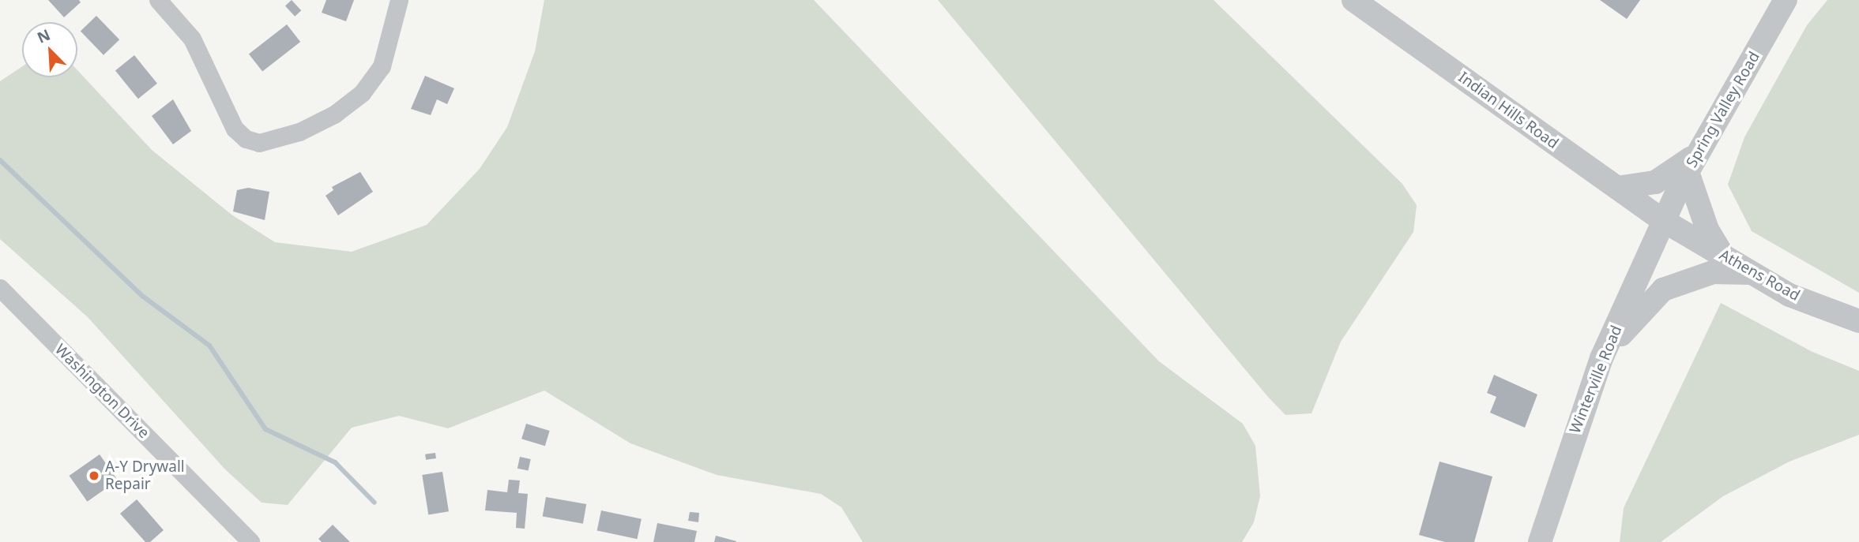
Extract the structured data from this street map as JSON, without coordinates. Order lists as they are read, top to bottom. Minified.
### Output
{"streets":{"street":["Spring Valley Road","Indian Hills Road","Athens Road","Winterville Road","Washington Drive"]},"crossings":[["Spring Valley Road","Indian Hills Road"],["Spring Valley Road","Athens Road"],["Spring Valley Road","Winterville Road"],["Indian Hills Road","Athens Road"],["Indian Hills Road","Winterville Road"],["Athens Road","Winterville Road"]],"places":["A-Y Drywall Repair"],"north":"top left"}
